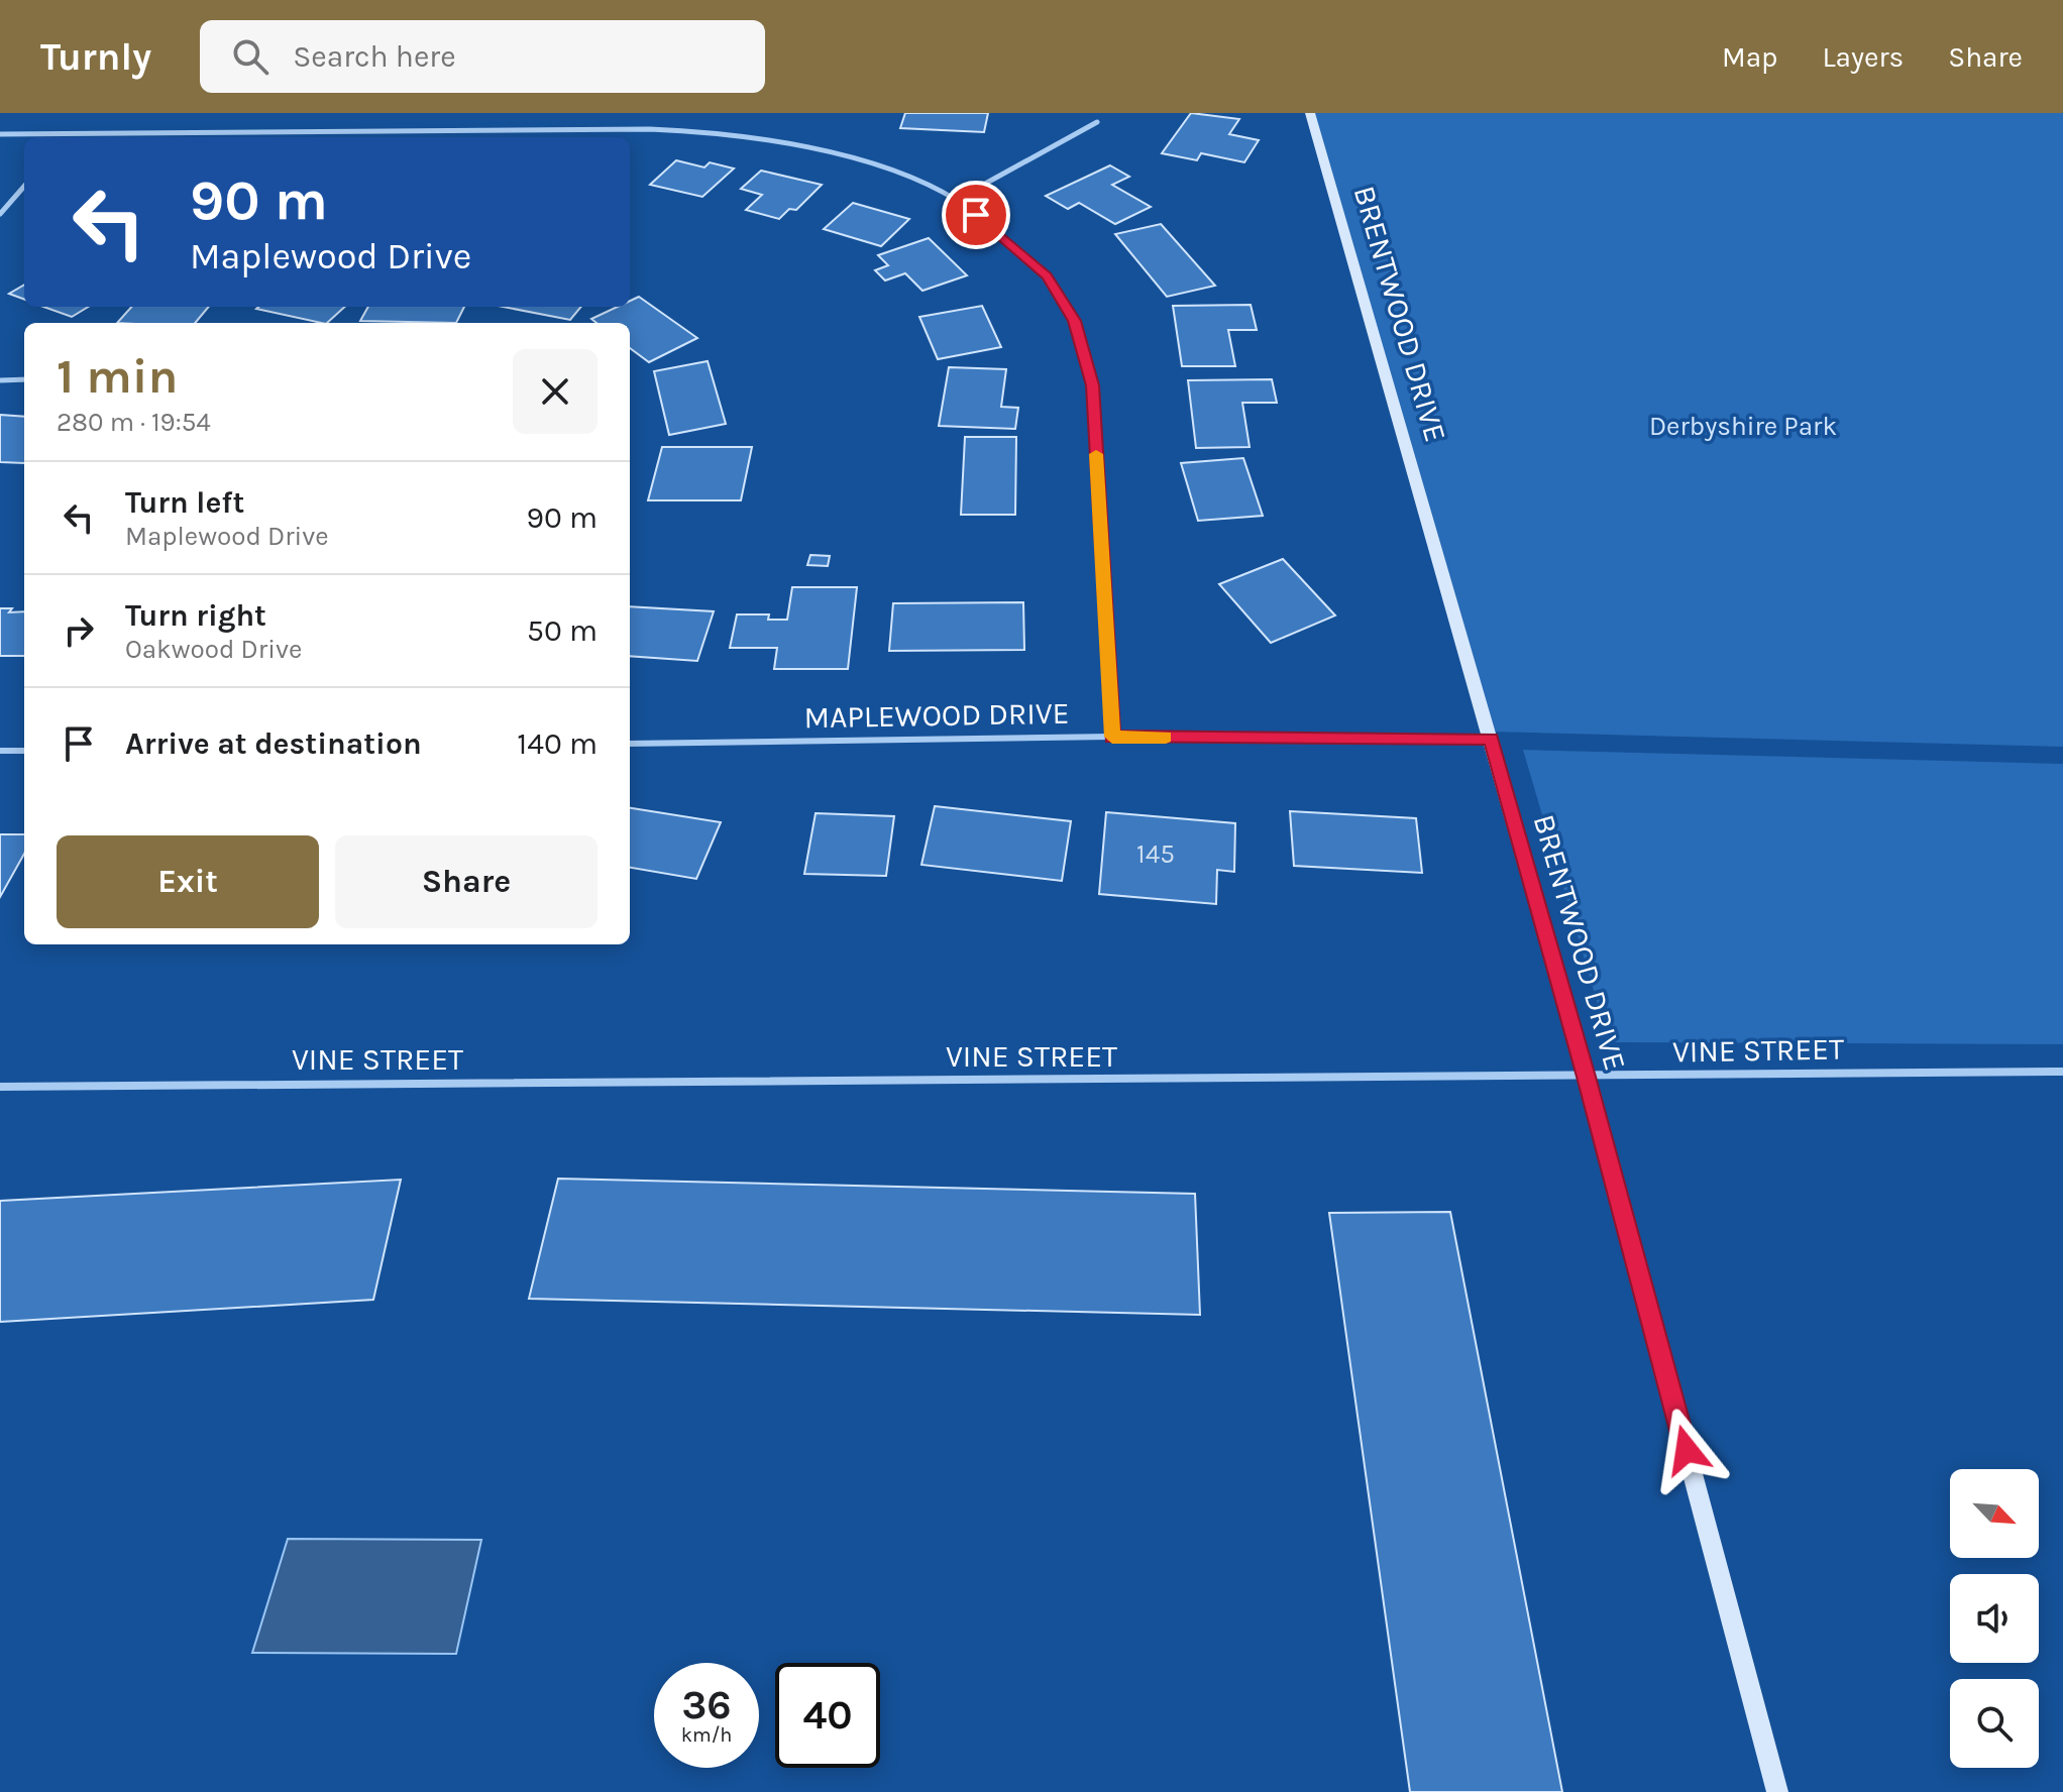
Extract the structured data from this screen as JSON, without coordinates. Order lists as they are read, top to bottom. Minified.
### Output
{"streets":{"street":["BRENTWOOD DRIVE","MAPLEWOOD DRIVE","VINE STREET"]},"crossings":[["BRENTWOOD DRIVE","MAPLEWOOD DRIVE"],["BRENTWOOD DRIVE","VINE STREET"]],"parks":["Derbyshire Park"],"house_numbers":["145"],"north":"bottom right","page":{"header":"Turnly","search":"Search here","nav":["Map","Layers","Share"],"turn":["90 m","Maplewood Drive"],"heading":["1 min","280 m · 19:54"],"list":[{"name":"Turn left","note":"Maplewood Drive","value":"90 m"},{"name":"Turn right","note":"Oakwood Drive","value":"50 m"},{"name":"Arrive at destination","value":"140 m"}],"buttons":["Exit","Share"],"speed":"36 km/h","limit":"40"}}
